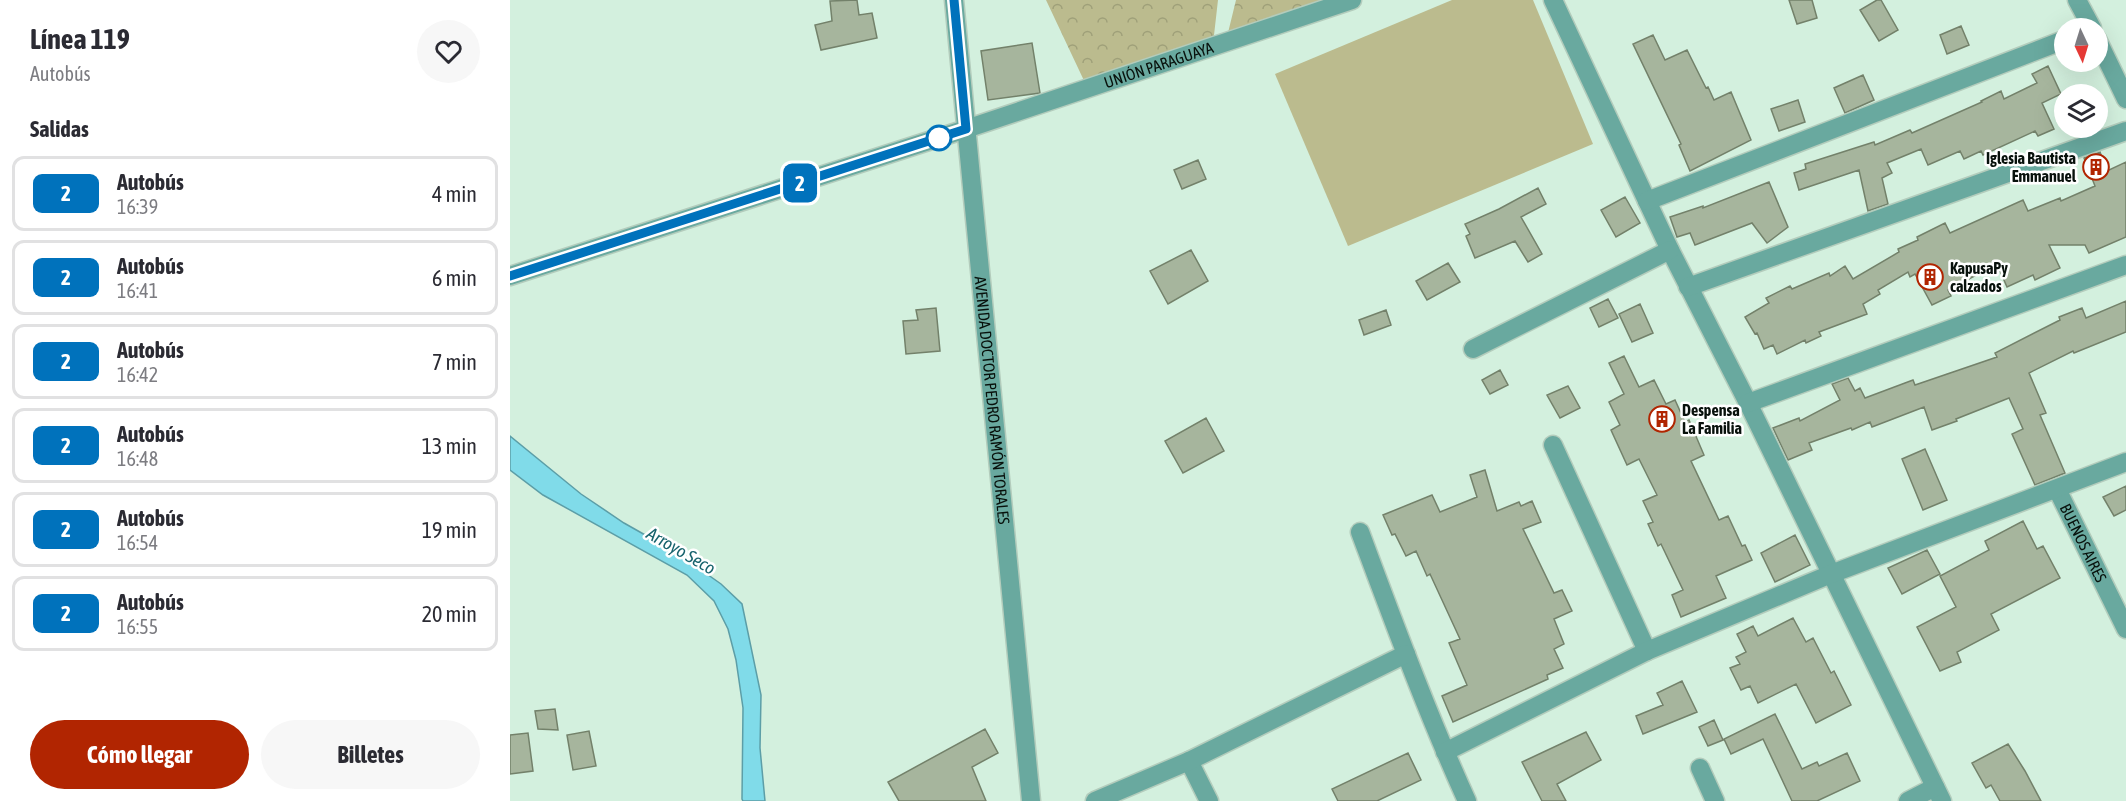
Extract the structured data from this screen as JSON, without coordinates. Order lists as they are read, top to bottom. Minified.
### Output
{"streets":{"street":["UNIÓN PARAGUAYA","AVENIDA DOCTOR PEDRO RAMÓN TORALES","BUENOS AIRES"]},"crossings":[["UNIÓN PARAGUAYA","AVENIDA DOCTOR PEDRO RAMÓN TORALES"]],"water":["Arroyo Seco"],"places":{"building":["Iglesia Bautista Emmanuel","KapusaPy calzados","Despensa La Familia"]},"lines":["bus line 2"],"north":"bottom","page":{"heading":[["Línea 119","Autobús"],"Salidas"],"on_map":"2","list":[{"mark":"2","name":"Autobús","note":"16:39","value":"4 min"},{"mark":"2","name":"Autobús","note":"16:41","value":"6 min"},{"mark":"2","name":"Autobús","note":"16:42","value":"7 min"},{"mark":"2","name":"Autobús","note":"16:48","value":"13 min"},{"mark":"2","name":"Autobús","note":"16:54","value":"19 min"},{"mark":"2","name":"Autobús","note":"16:55","value":"20 min"}],"buttons":["Cómo llegar","Billetes"]}}
